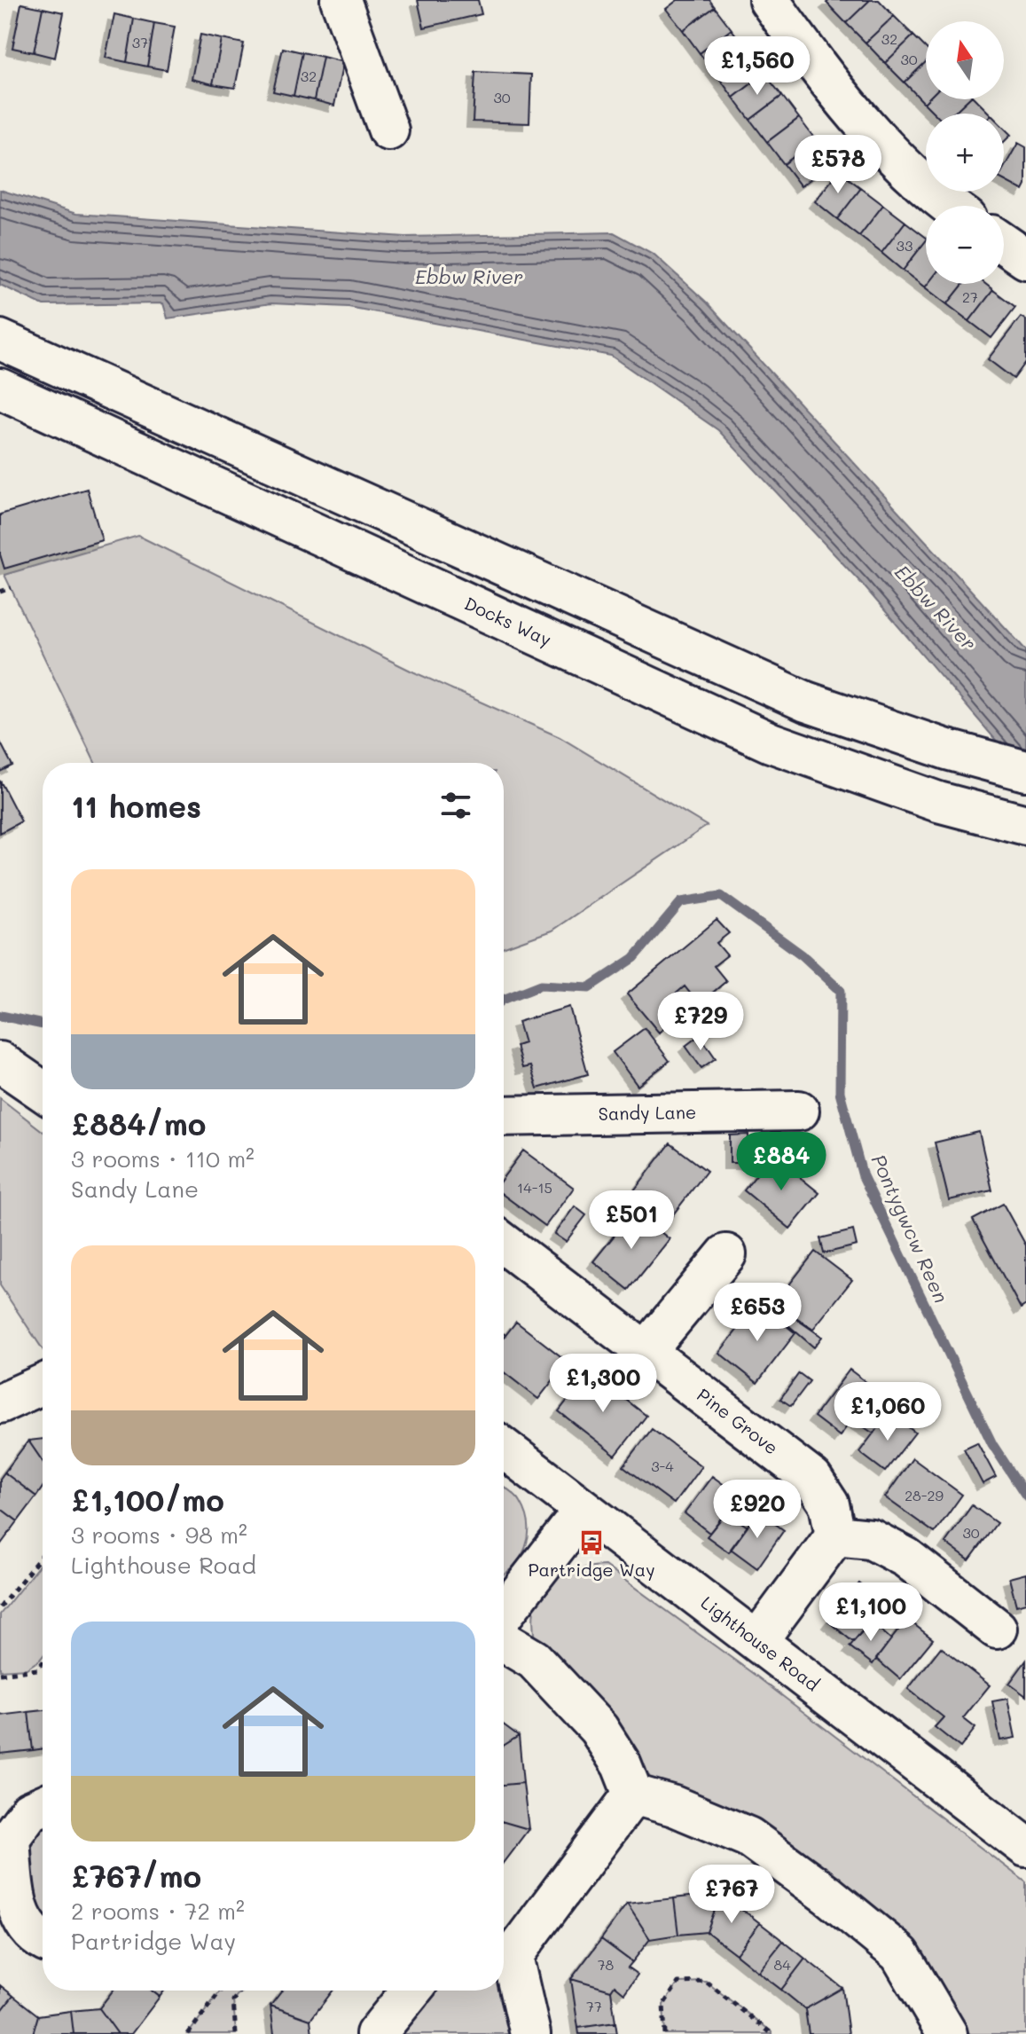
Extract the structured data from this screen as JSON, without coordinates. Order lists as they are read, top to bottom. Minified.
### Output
{"streets":{"street":["Docks Way","Sandy Lane","Pine Grove","Lighthouse Road"]},"water":["Ebbw River","Pontygwcw Reen"],"places":{"bus stop":["Partridge Way"]},"house_numbers":["32","37","30","32","30","33","27","14-15","3-4","28-29","30","78","84","77"],"north":"top","page":{"map_buttons":["+","−"],"price":["£1,560","£578","£729","£884","£501","£653","£1,300","£1,060","£920","£1,100","£767"],"heading":"11 homes","list":[{"name":"£884/mo","note":"3 rooms · 110 m² · Sandy Lane"},{"name":"£1,100/mo","note":"3 rooms · 98 m² · Lighthouse Road"},{"name":"£767/mo","note":"2 rooms · 72 m² · Partridge Way"}]}}
